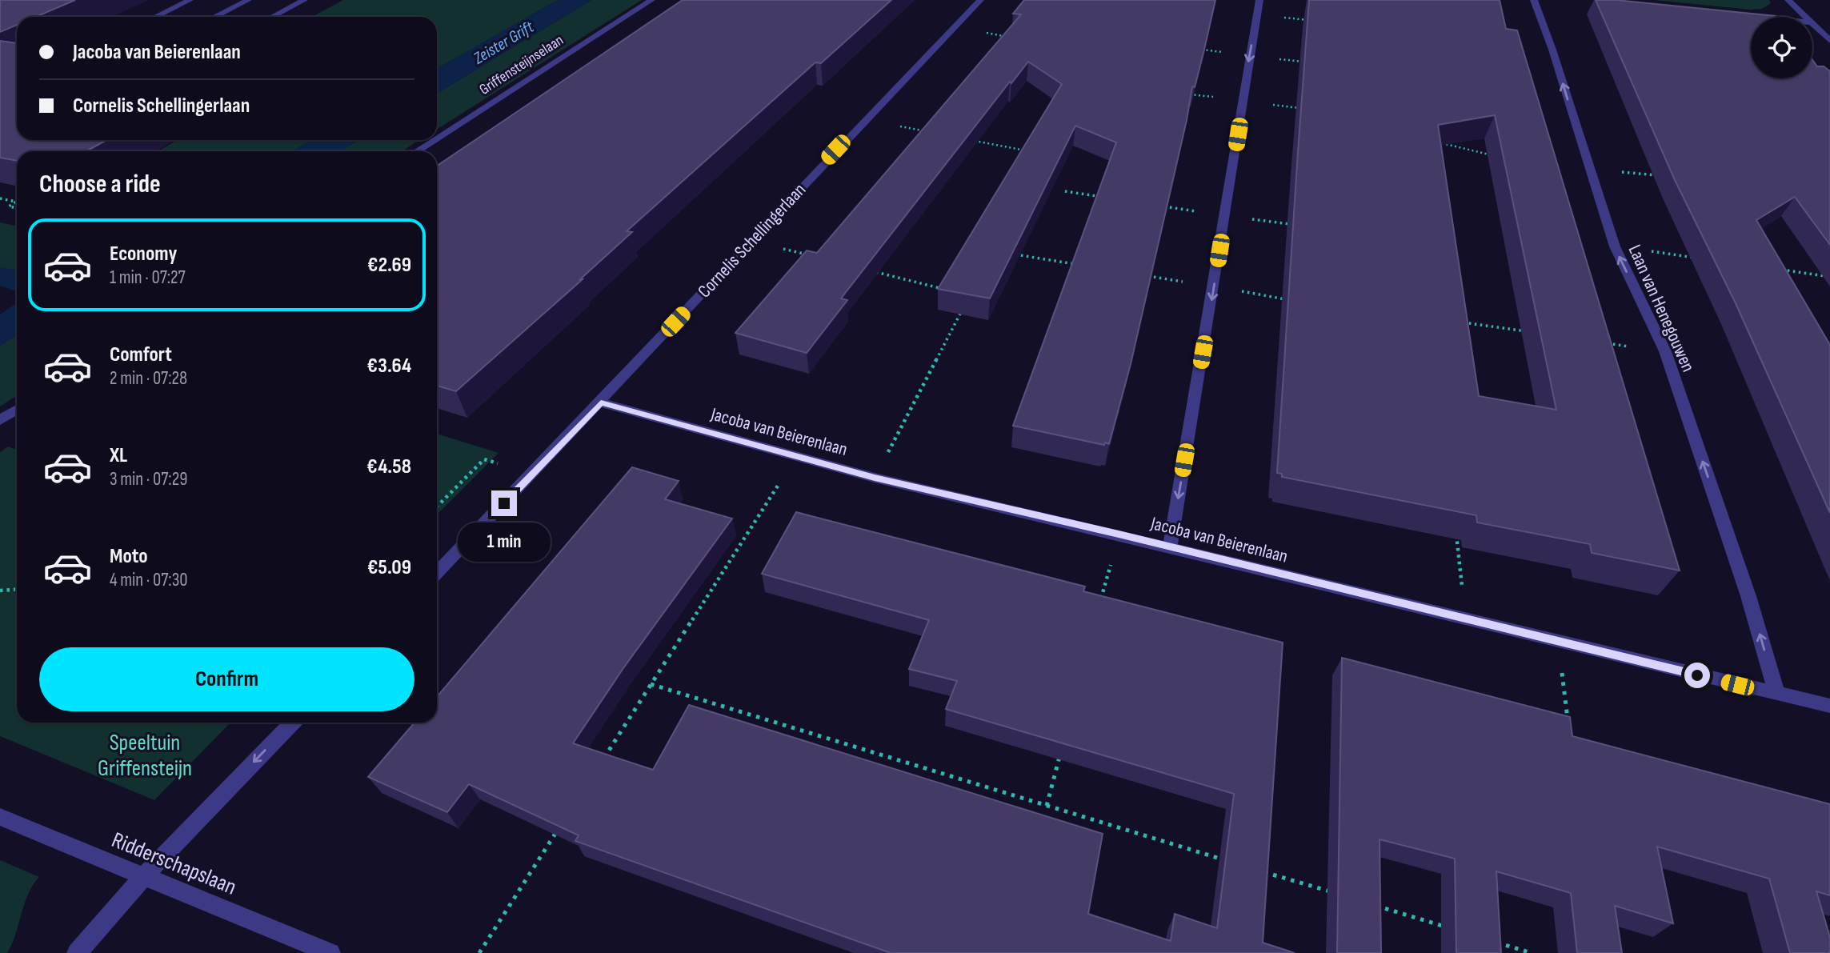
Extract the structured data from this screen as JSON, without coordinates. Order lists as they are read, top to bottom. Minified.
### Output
{"streets":{"street":["Griffensteijnselaan","Cornelis Schellingerlaan","Laan van Henegouwen","Jacoba van Beierenlaan","Ridderschapslaan"]},"crossings":[["Cornelis Schellingerlaan","Jacoba van Beierenlaan"],["Laan van Henegouwen","Jacoba van Beierenlaan"]],"one_way":["Laan van Henegouwen"],"water":["Zeister Grift"],"parks":["Speeltuin Griffensteijn"],"page":{"banner":["Jacoba van Beierenlaan","Cornelis Schellingerlaan"],"heading":"Choose a ride","list":[{"name":"Economy","note":"1 min · 07:27","value":"€2.69"},{"name":"Comfort","note":"2 min · 07:28","value":"€3.64"},{"name":"XL","note":"3 min · 07:29","value":"€4.58"},{"name":"Moto","note":"4 min · 07:30","value":"€5.09"}],"bubble":"1 min","buttons":"Confirm"}}
